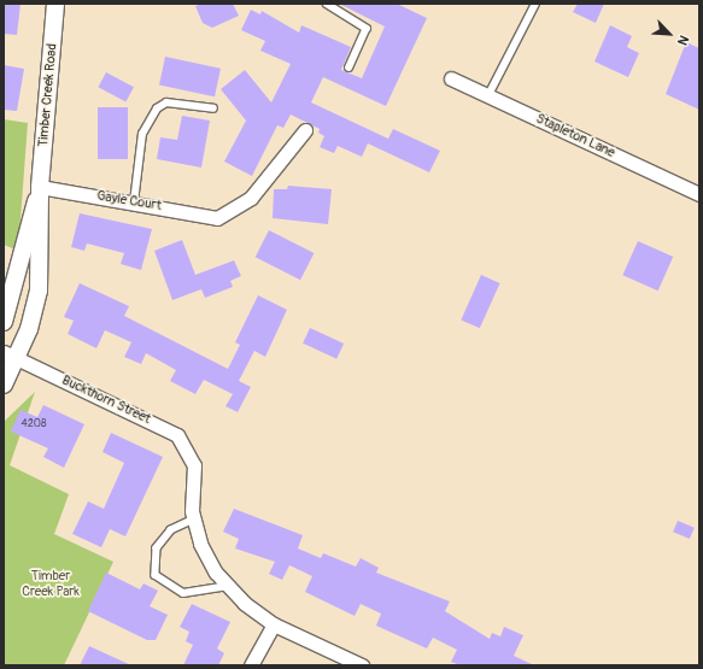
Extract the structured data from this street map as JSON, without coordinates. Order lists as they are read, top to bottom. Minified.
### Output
{"streets":{"street":["Timber Creek Road","Stapleton Lane","Gayle Court","Buckthorn Street"]},"crossings":[["Timber Creek Road","Gayle Court"],["Timber Creek Road","Buckthorn Street"]],"parks":["Timber Creek Park"],"house_numbers":["4208"],"north":"bottom right"}
